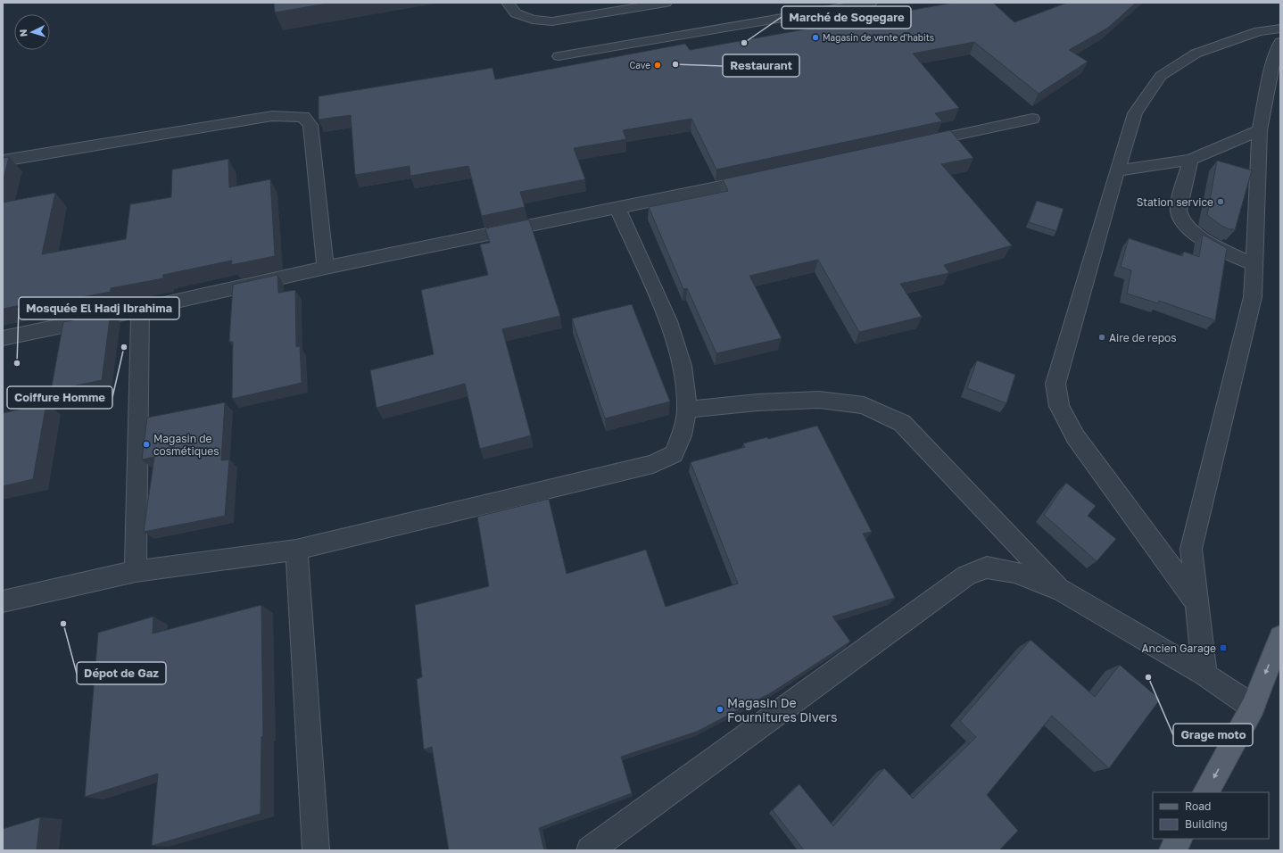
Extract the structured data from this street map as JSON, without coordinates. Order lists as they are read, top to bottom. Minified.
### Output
{"places":{"other":["Magasin de vente d'habits","Marché de Sogegare","Restaurant","Cave","Station service","Aire de repos","Coiffure Homme","Mosquée El Hadj Ibrahima","Magasin de cosmétiques","Dépot de Gaz","Grage moto","Magasin De Fournitures Divers"],"transit":["Ancien Garage"]},"legend":["Road","Building"],"north":"left"}
